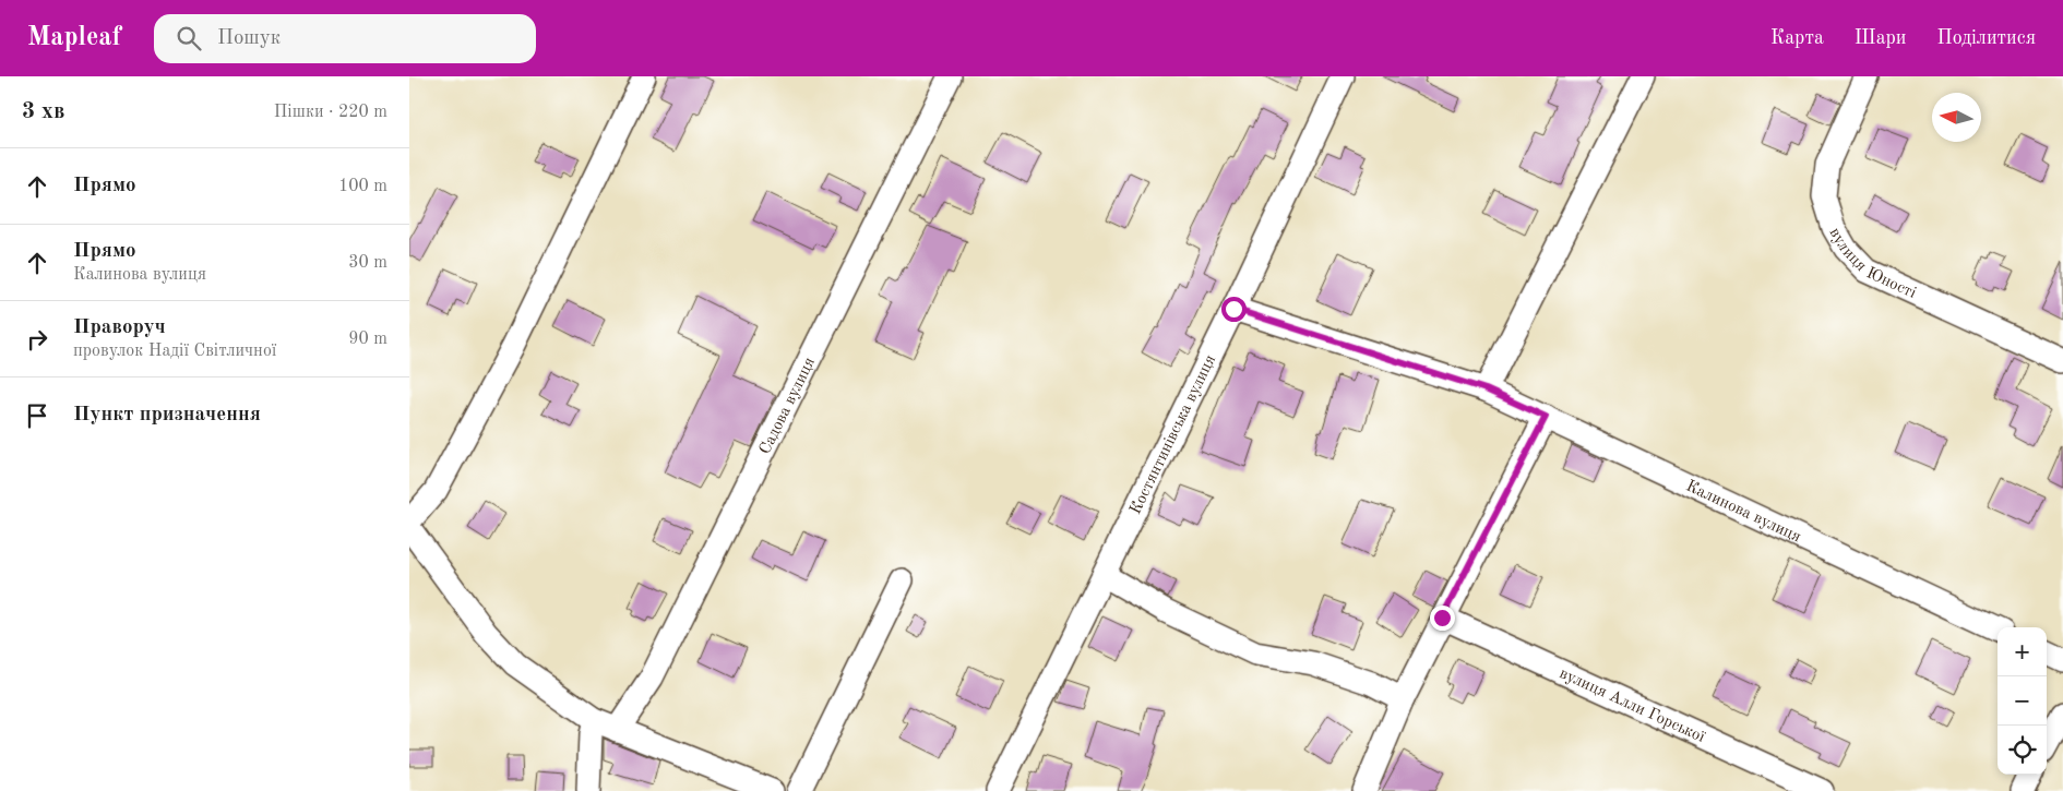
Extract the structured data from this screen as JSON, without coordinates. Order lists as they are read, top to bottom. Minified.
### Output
{"streets":{"street":["вулиця Юності","Садова вулиця","Костянтинівська вулиця","Калинова вулиця","вулиця Алли Горської"]},"crossings":[["Костянтинівська вулиця","Калинова вулиця"]],"north":"left","page":{"header":"Mapleaf","search":"Пошук","nav":["Карта","Шари","Поділитися"],"heading":["3 хв","Пішки · 220 m"],"list":[["Прямо","100 m"],["Прямо","Калинова вулиця","30 m"],["Праворуч","провулок Надії Світличної","90 m"],"Пункт призначення"],"map_buttons":["+","−"]}}
